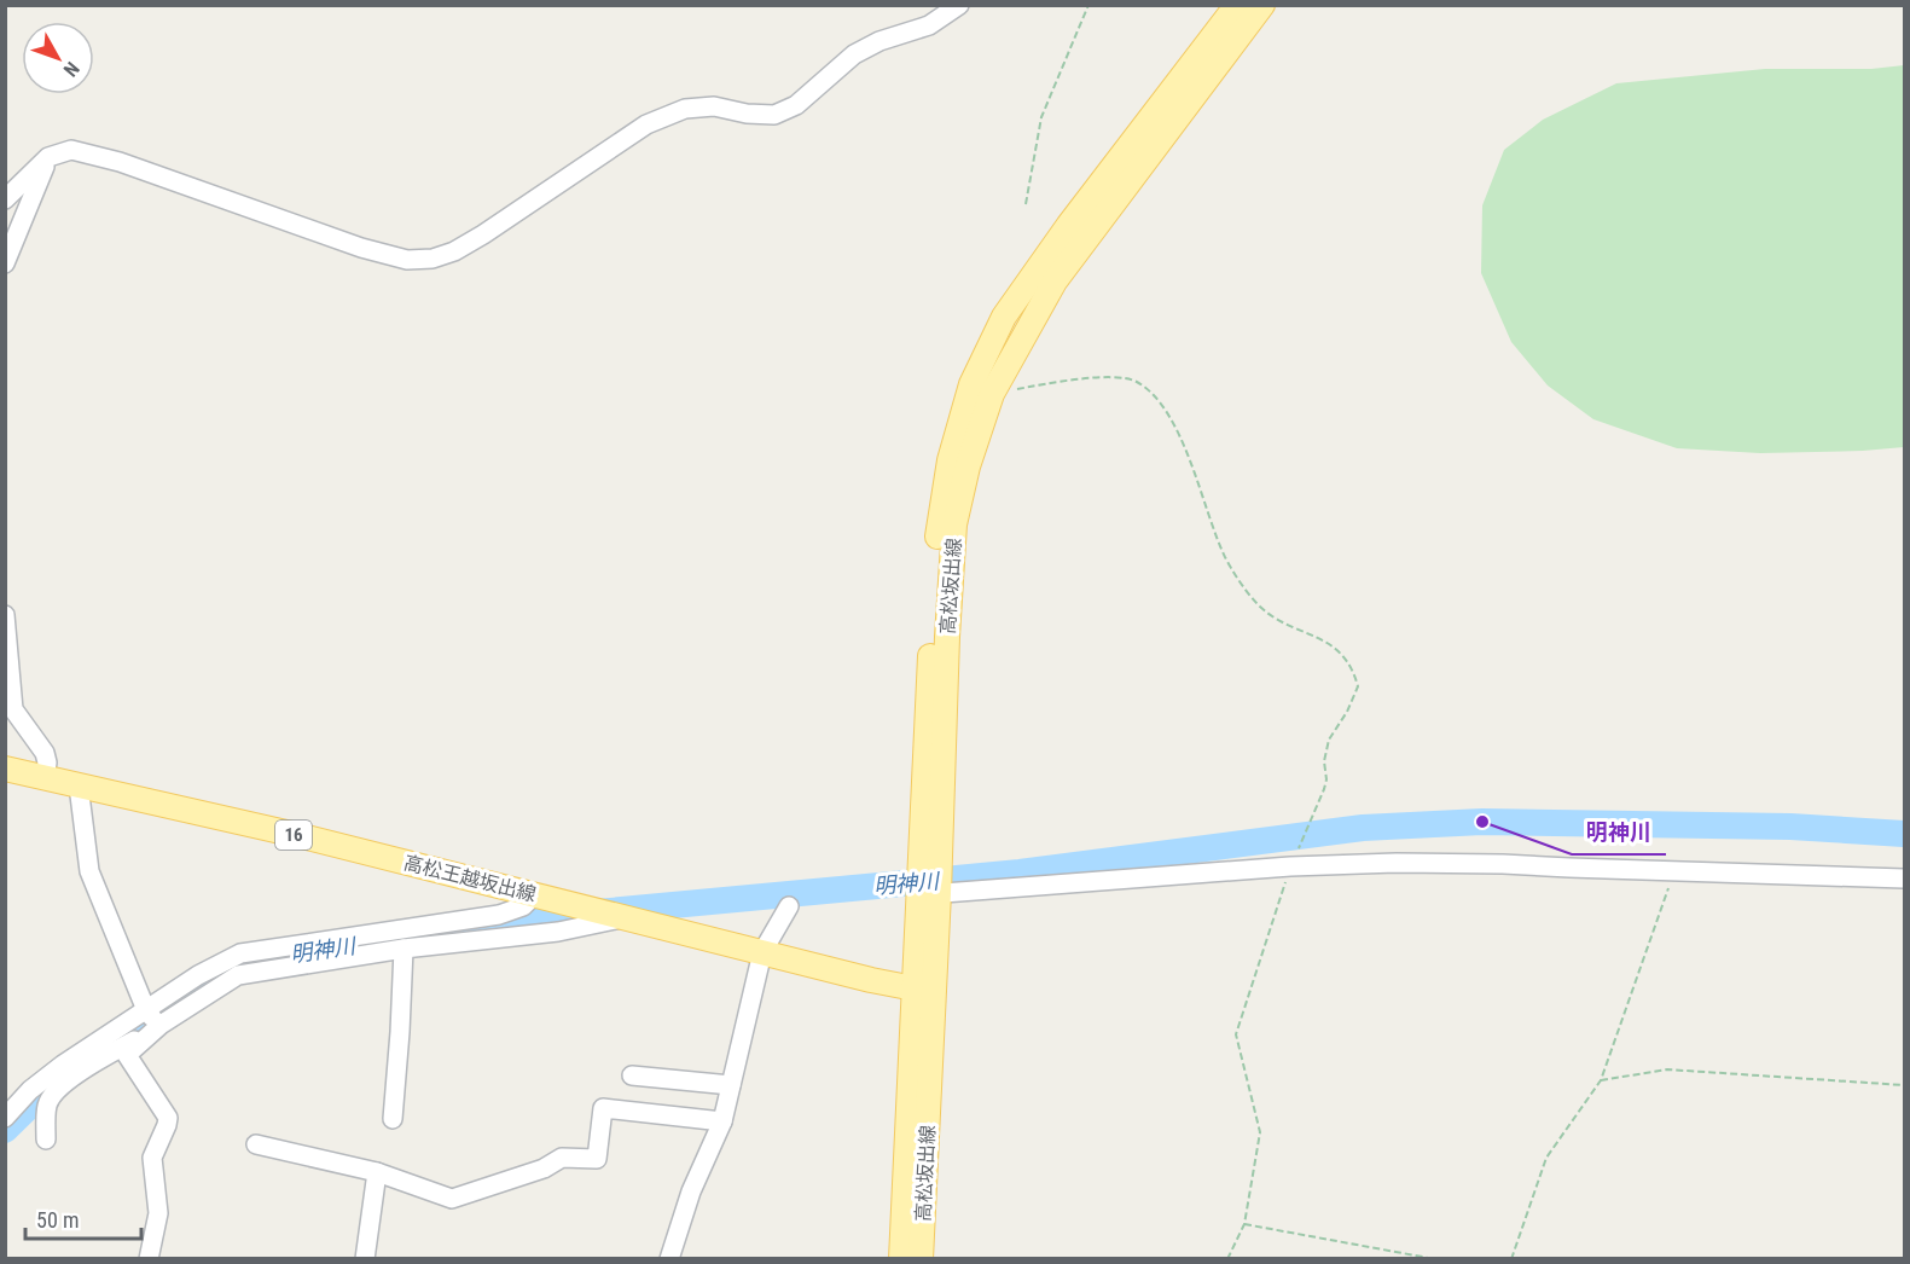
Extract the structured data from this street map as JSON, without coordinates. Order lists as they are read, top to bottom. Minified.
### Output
{"streets":{"main road":["高松坂出線","16","高松王越坂出線"]},"crossings":[["高松坂出線","高松王越坂出線"]],"water":["明神川"],"places":["明神川"],"scale_bar":"50 m","north":"bottom right"}
